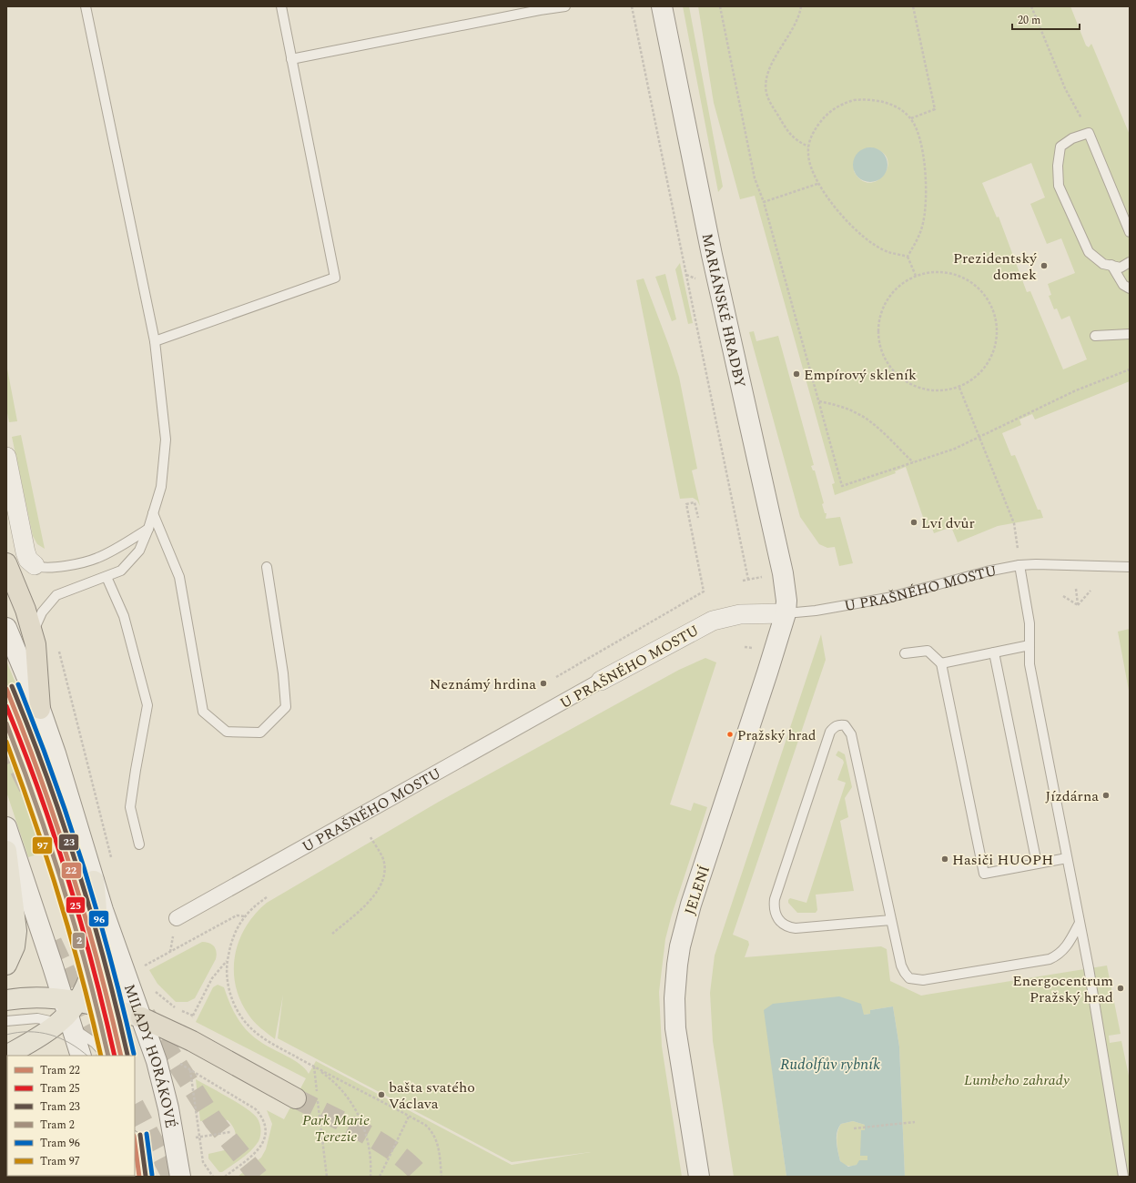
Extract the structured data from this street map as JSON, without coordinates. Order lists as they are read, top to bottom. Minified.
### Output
{"streets":{"main road":["MARIÁNSKÉ HRADBY","JELENÍ","MILADY HORÁKOVÉ"],"street":["U PRAŠNÉHO MOSTU"]},"crossings":[["MARIÁNSKÉ HRADBY","U PRAŠNÉHO MOSTU"],["MARIÁNSKÉ HRADBY","JELENÍ"],["U PRAŠNÉHO MOSTU","JELENÍ"]],"water":["Rudolfův rybník"],"parks":["Lumbeho zahrady","Park Marie Terezie"],"places":["Prezidentský domek","Empírový skleník","Lví dvůr","Neznámý hrdina","Pražský hrad","Jízdárna","Hasiči HUOPH","Energocentrum Pražský hrad","bašta svatého Václava"],"lines":["tram line 96","tram line 23","tram line 22","tram line 25","tram line 2","tram line 97"],"legend":["Tram 22","Tram 25","Tram 23","Tram 2","Tram 96","Tram 97"],"scale_bar":"20 m"}
